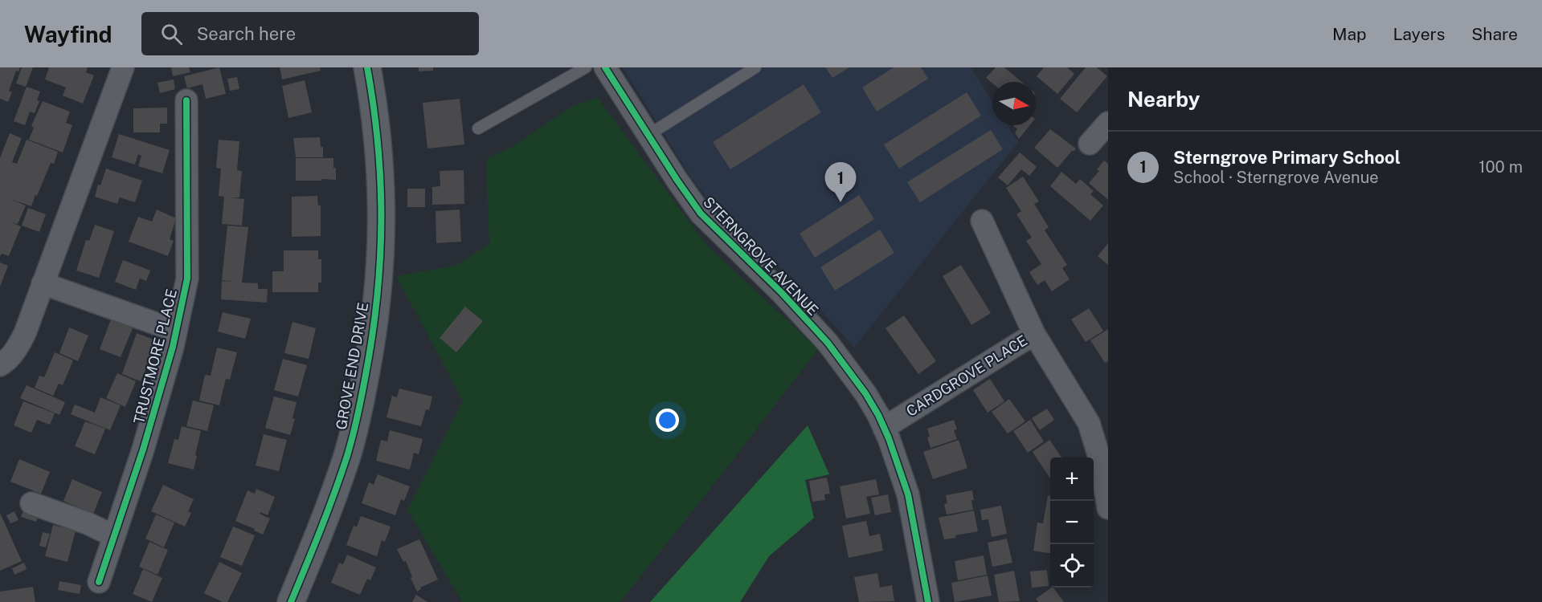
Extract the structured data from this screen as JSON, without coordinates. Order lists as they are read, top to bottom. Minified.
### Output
{"streets":{"street":["STERNGROVE AVENUE","TRUSTMORE PLACE","GROVE END DRIVE","CARDGROVE PLACE"]},"crossings":[["STERNGROVE AVENUE","CARDGROVE PLACE"]],"north":"right","page":{"header":"Wayfind","search":"Search here","nav":["Map","Layers","Share"],"heading":"Nearby","list":[{"mark":"1","name":"Sterngrove Primary School","note":"School · Sterngrove Avenue","value":"100 m"}],"pins":"1","map_buttons":["+","−"]}}
